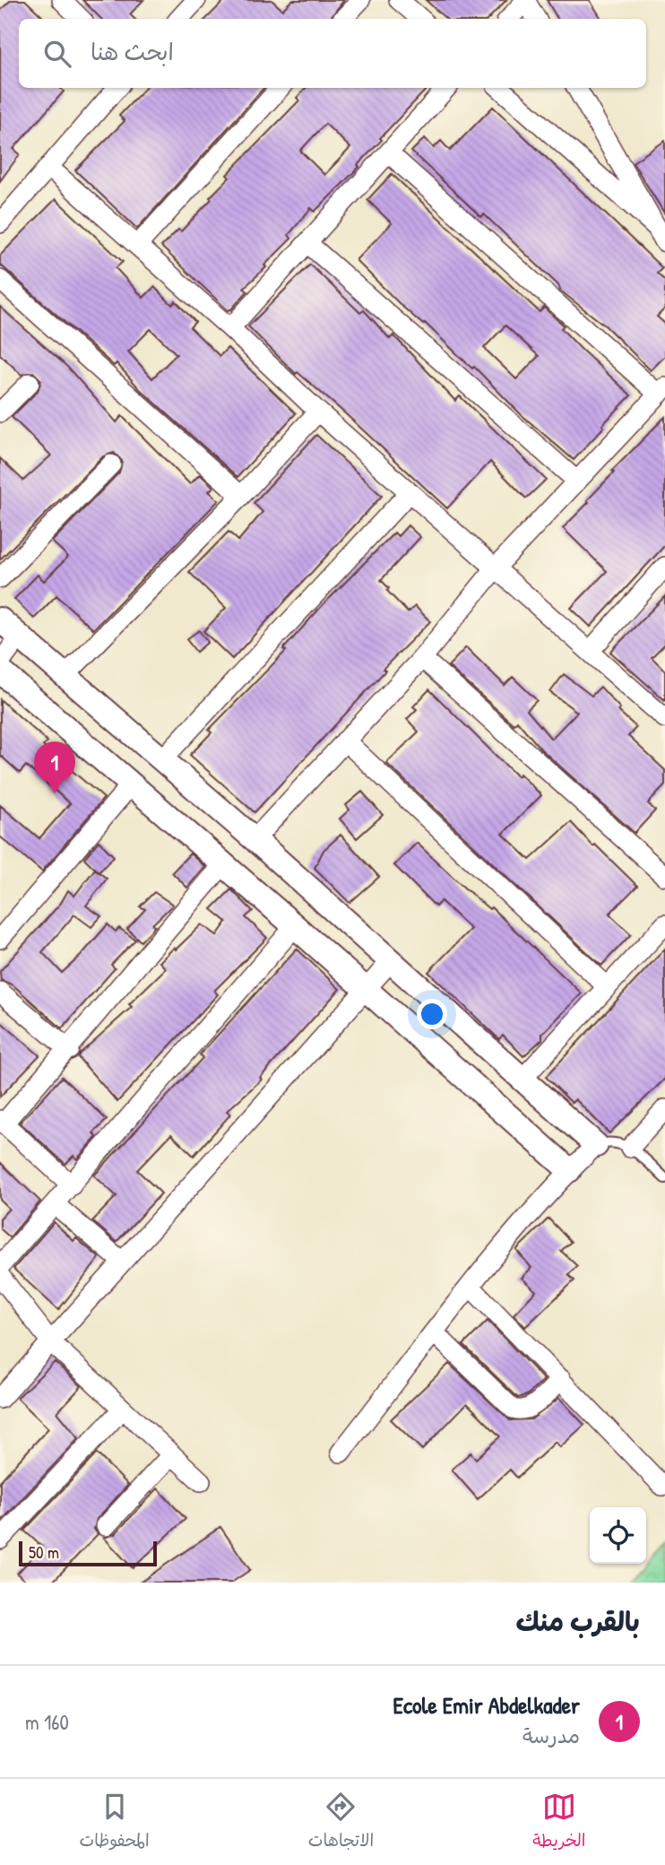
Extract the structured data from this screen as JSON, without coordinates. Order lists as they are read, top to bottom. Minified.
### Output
{"scale_bar":"50 m","page":{"search":"ابحث هنا","pins":"1","scale":"50 m","heading":"بالقرب منك","list":[{"mark":"1","name":"Ecole Emir Abdelkader","note":"مدرسة","value":"160 m"}],"nav":["الخريطة","الاتجاهات","المحفوظات"]}}
